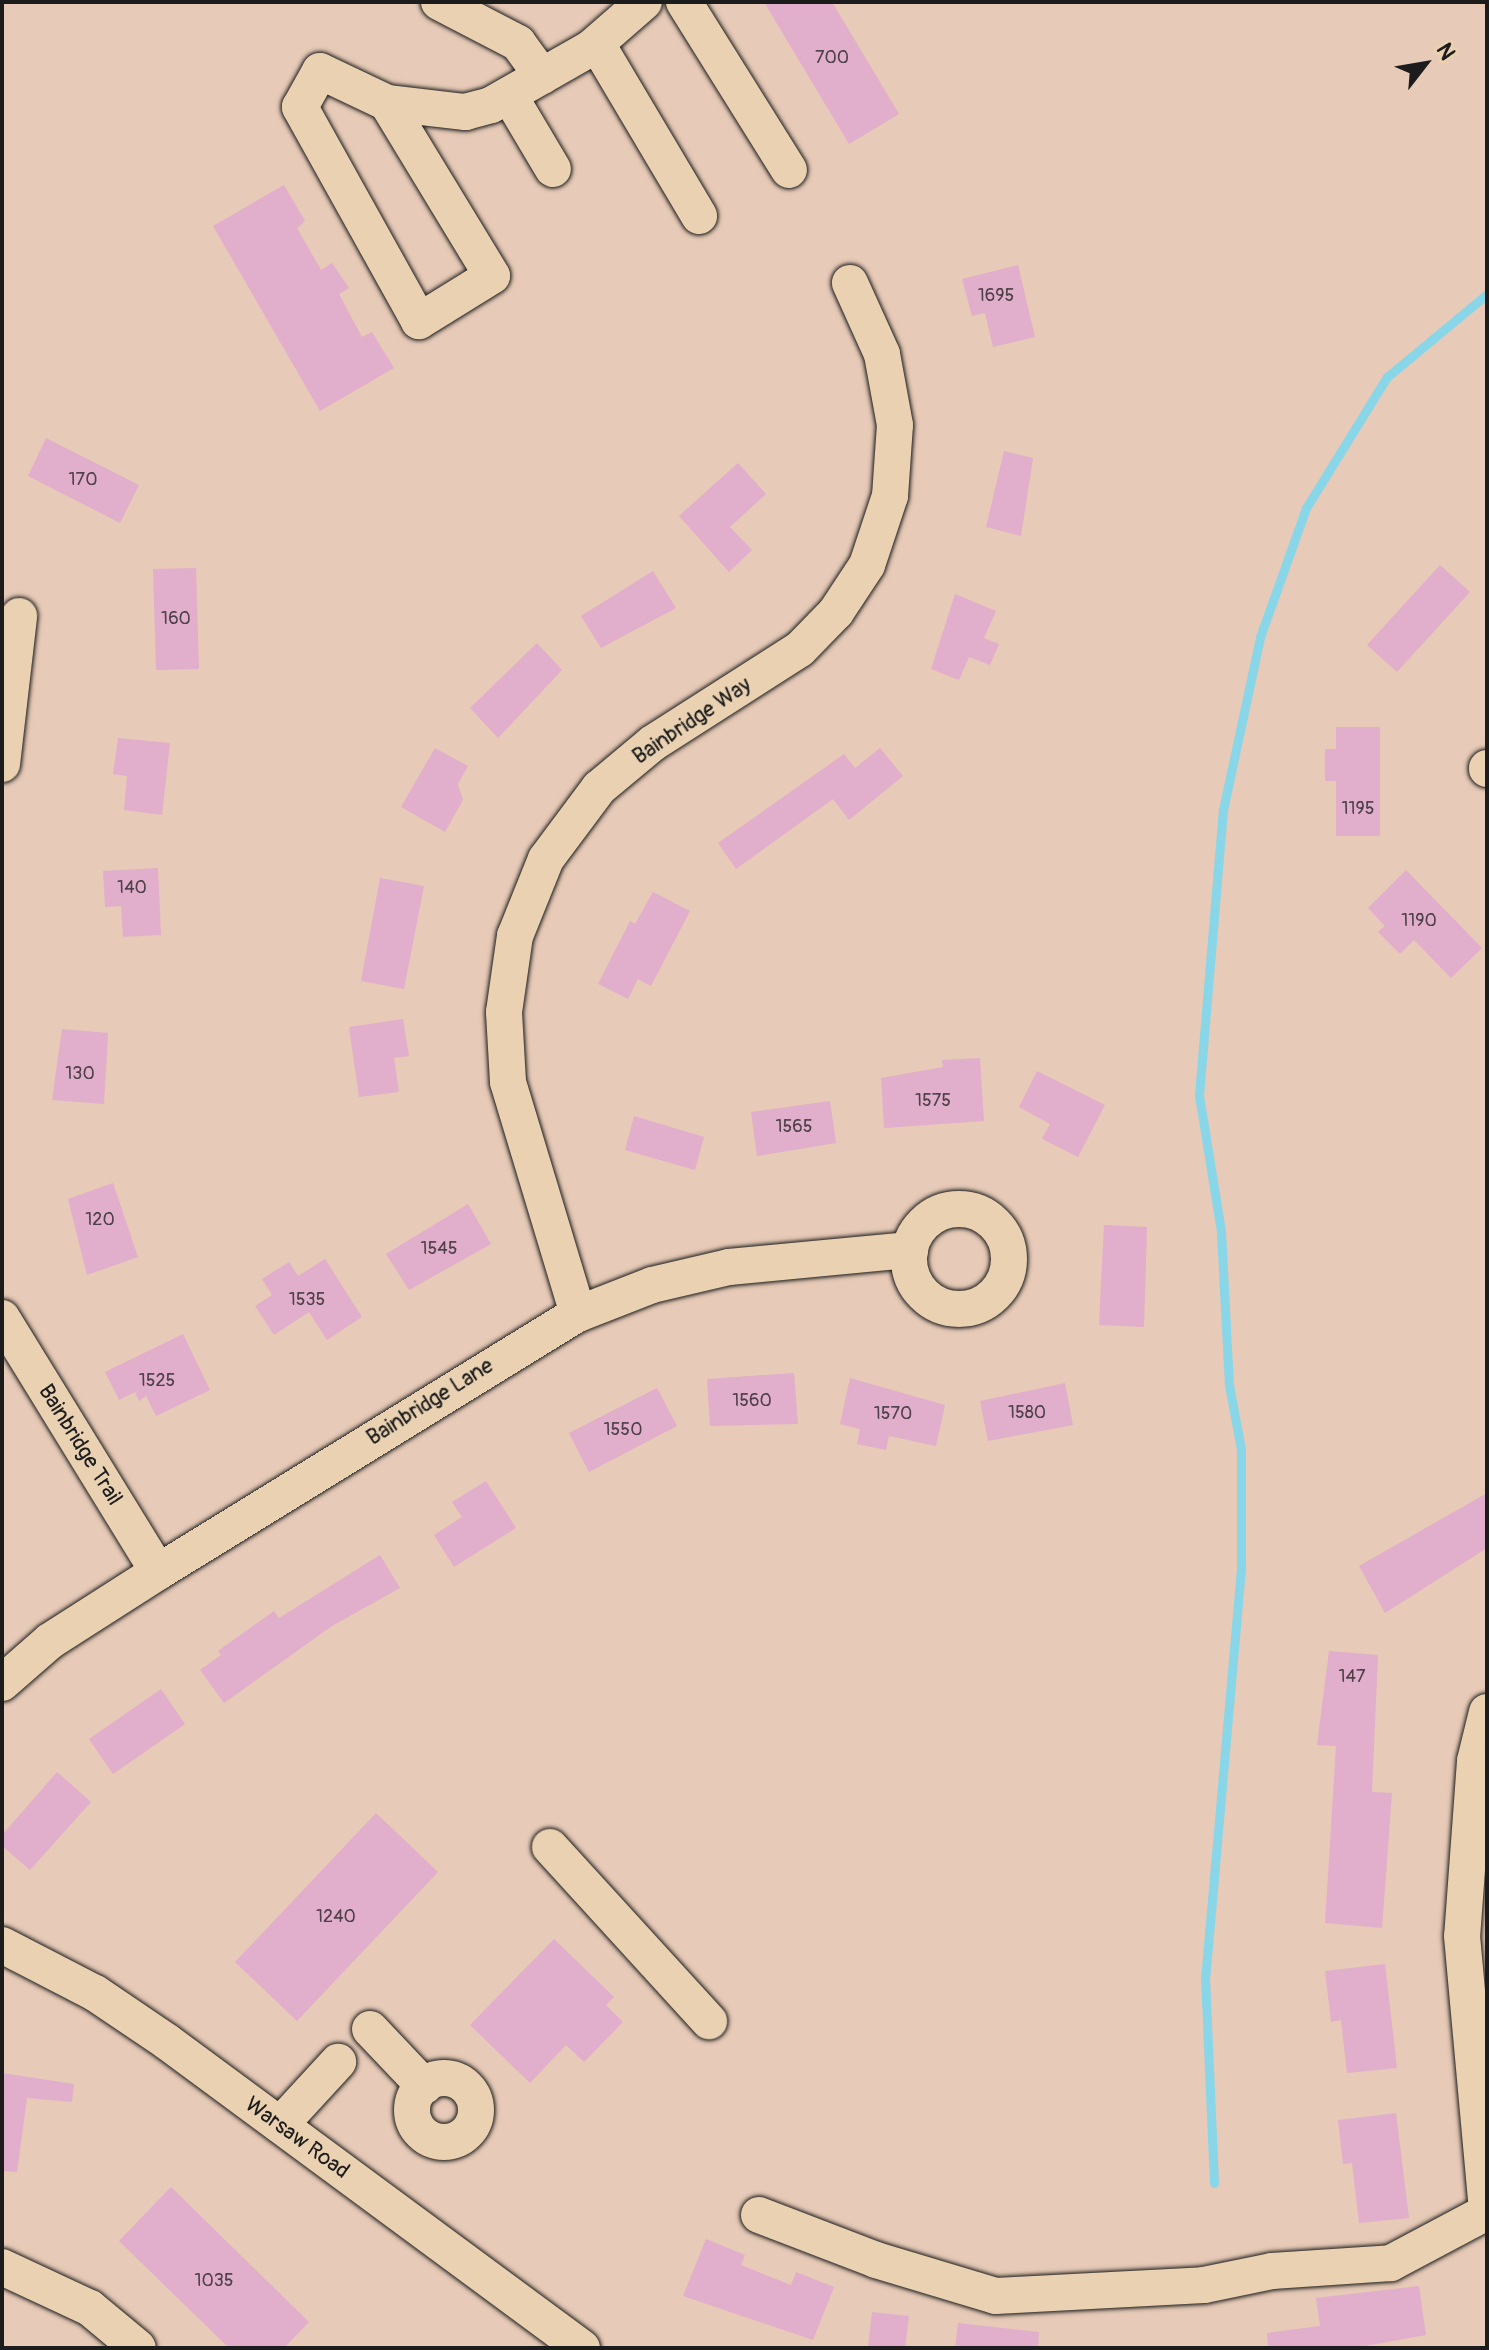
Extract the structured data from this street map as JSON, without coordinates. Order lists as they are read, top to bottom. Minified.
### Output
{"streets":{"street":["Bainbridge Way","Bainbridge Lane","Bainbridge Trail","Warsaw Road"]},"crossings":[["Bainbridge Way","Bainbridge Lane"],["Bainbridge Lane","Bainbridge Trail"]],"house_numbers":["700","1695","170","160","1195","140","1190","130","1575","1565","120","1545","1535","1525","1560","1580","1570","1550","147","1240","1035"],"north":"top right"}
